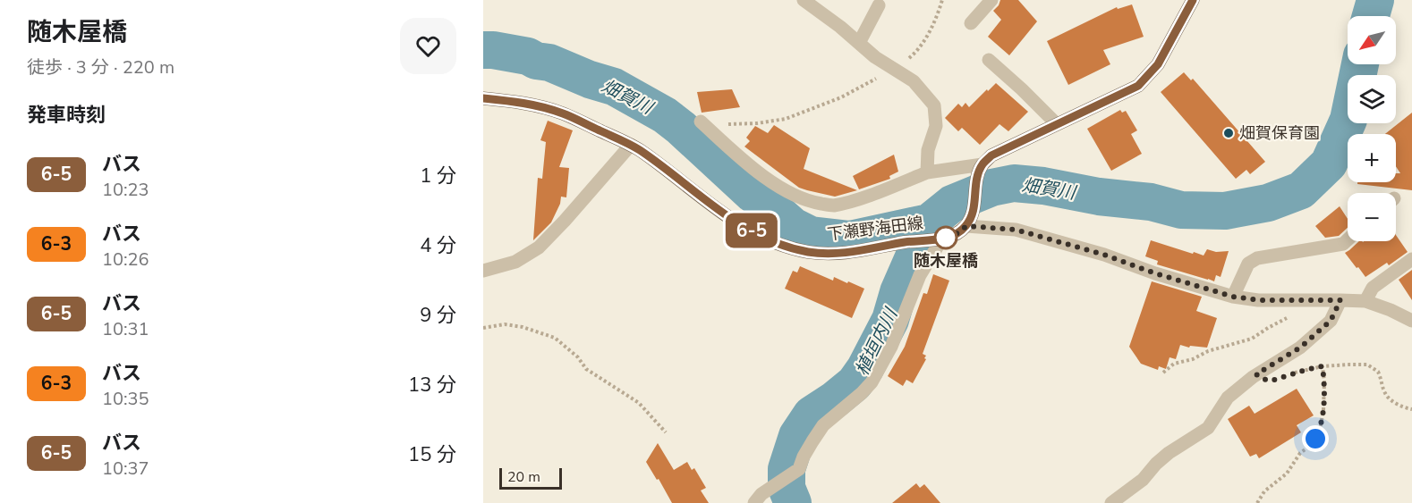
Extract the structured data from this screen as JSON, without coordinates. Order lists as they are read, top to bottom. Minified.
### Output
{"streets":{"main road":["下瀬野海田線"]},"water":["畑賀川","植垣内川"],"places":["畑賀保育園","随木屋橋"],"lines":["bus line 6-5"],"scale_bar":"20 m","north":"bottom left","page":{"heading":[["随木屋橋","徒歩 · 3 分 · 220 m"],"発車時刻"],"on_map":"6-5","map_buttons":["+","−"],"list":[{"mark":"6-5","name":"バス","note":"10:23","value":"1 分"},{"mark":"6-3","name":"バス","note":"10:26","value":"4 分"},{"mark":"6-5","name":"バス","note":"10:31","value":"9 分"},{"mark":"6-3","name":"バス","note":"10:35","value":"13 分"},{"mark":"6-5","name":"バス","note":"10:37","value":"15 分"}],"scale":"20 m"}}
